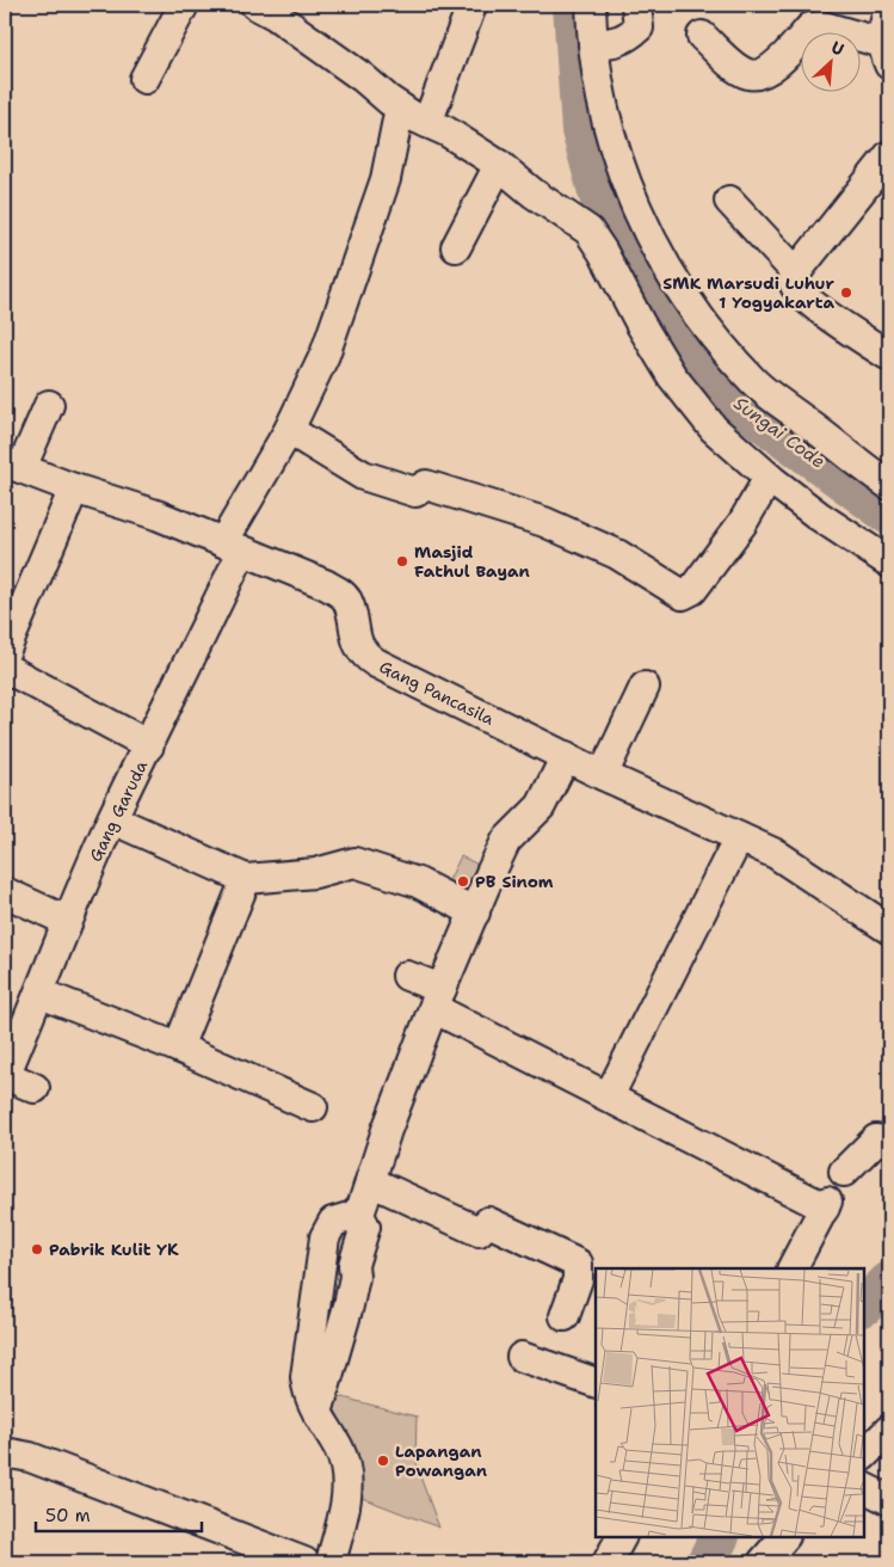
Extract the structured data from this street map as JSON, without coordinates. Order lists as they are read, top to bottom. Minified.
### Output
{"streets":{"street":["Gang Pancasila","Gang Garuda"]},"crossings":[["Gang Pancasila","Gang Garuda"]],"water":["Sungai Code"],"places":["SMK Marsudi Luhur 1 Yogyakarta","Masjid Fathul Bayan","PB Sinom","Pabrik Kulit YK","Lapangan Powangan"],"scale_bar":"50 m","north":"top right"}
